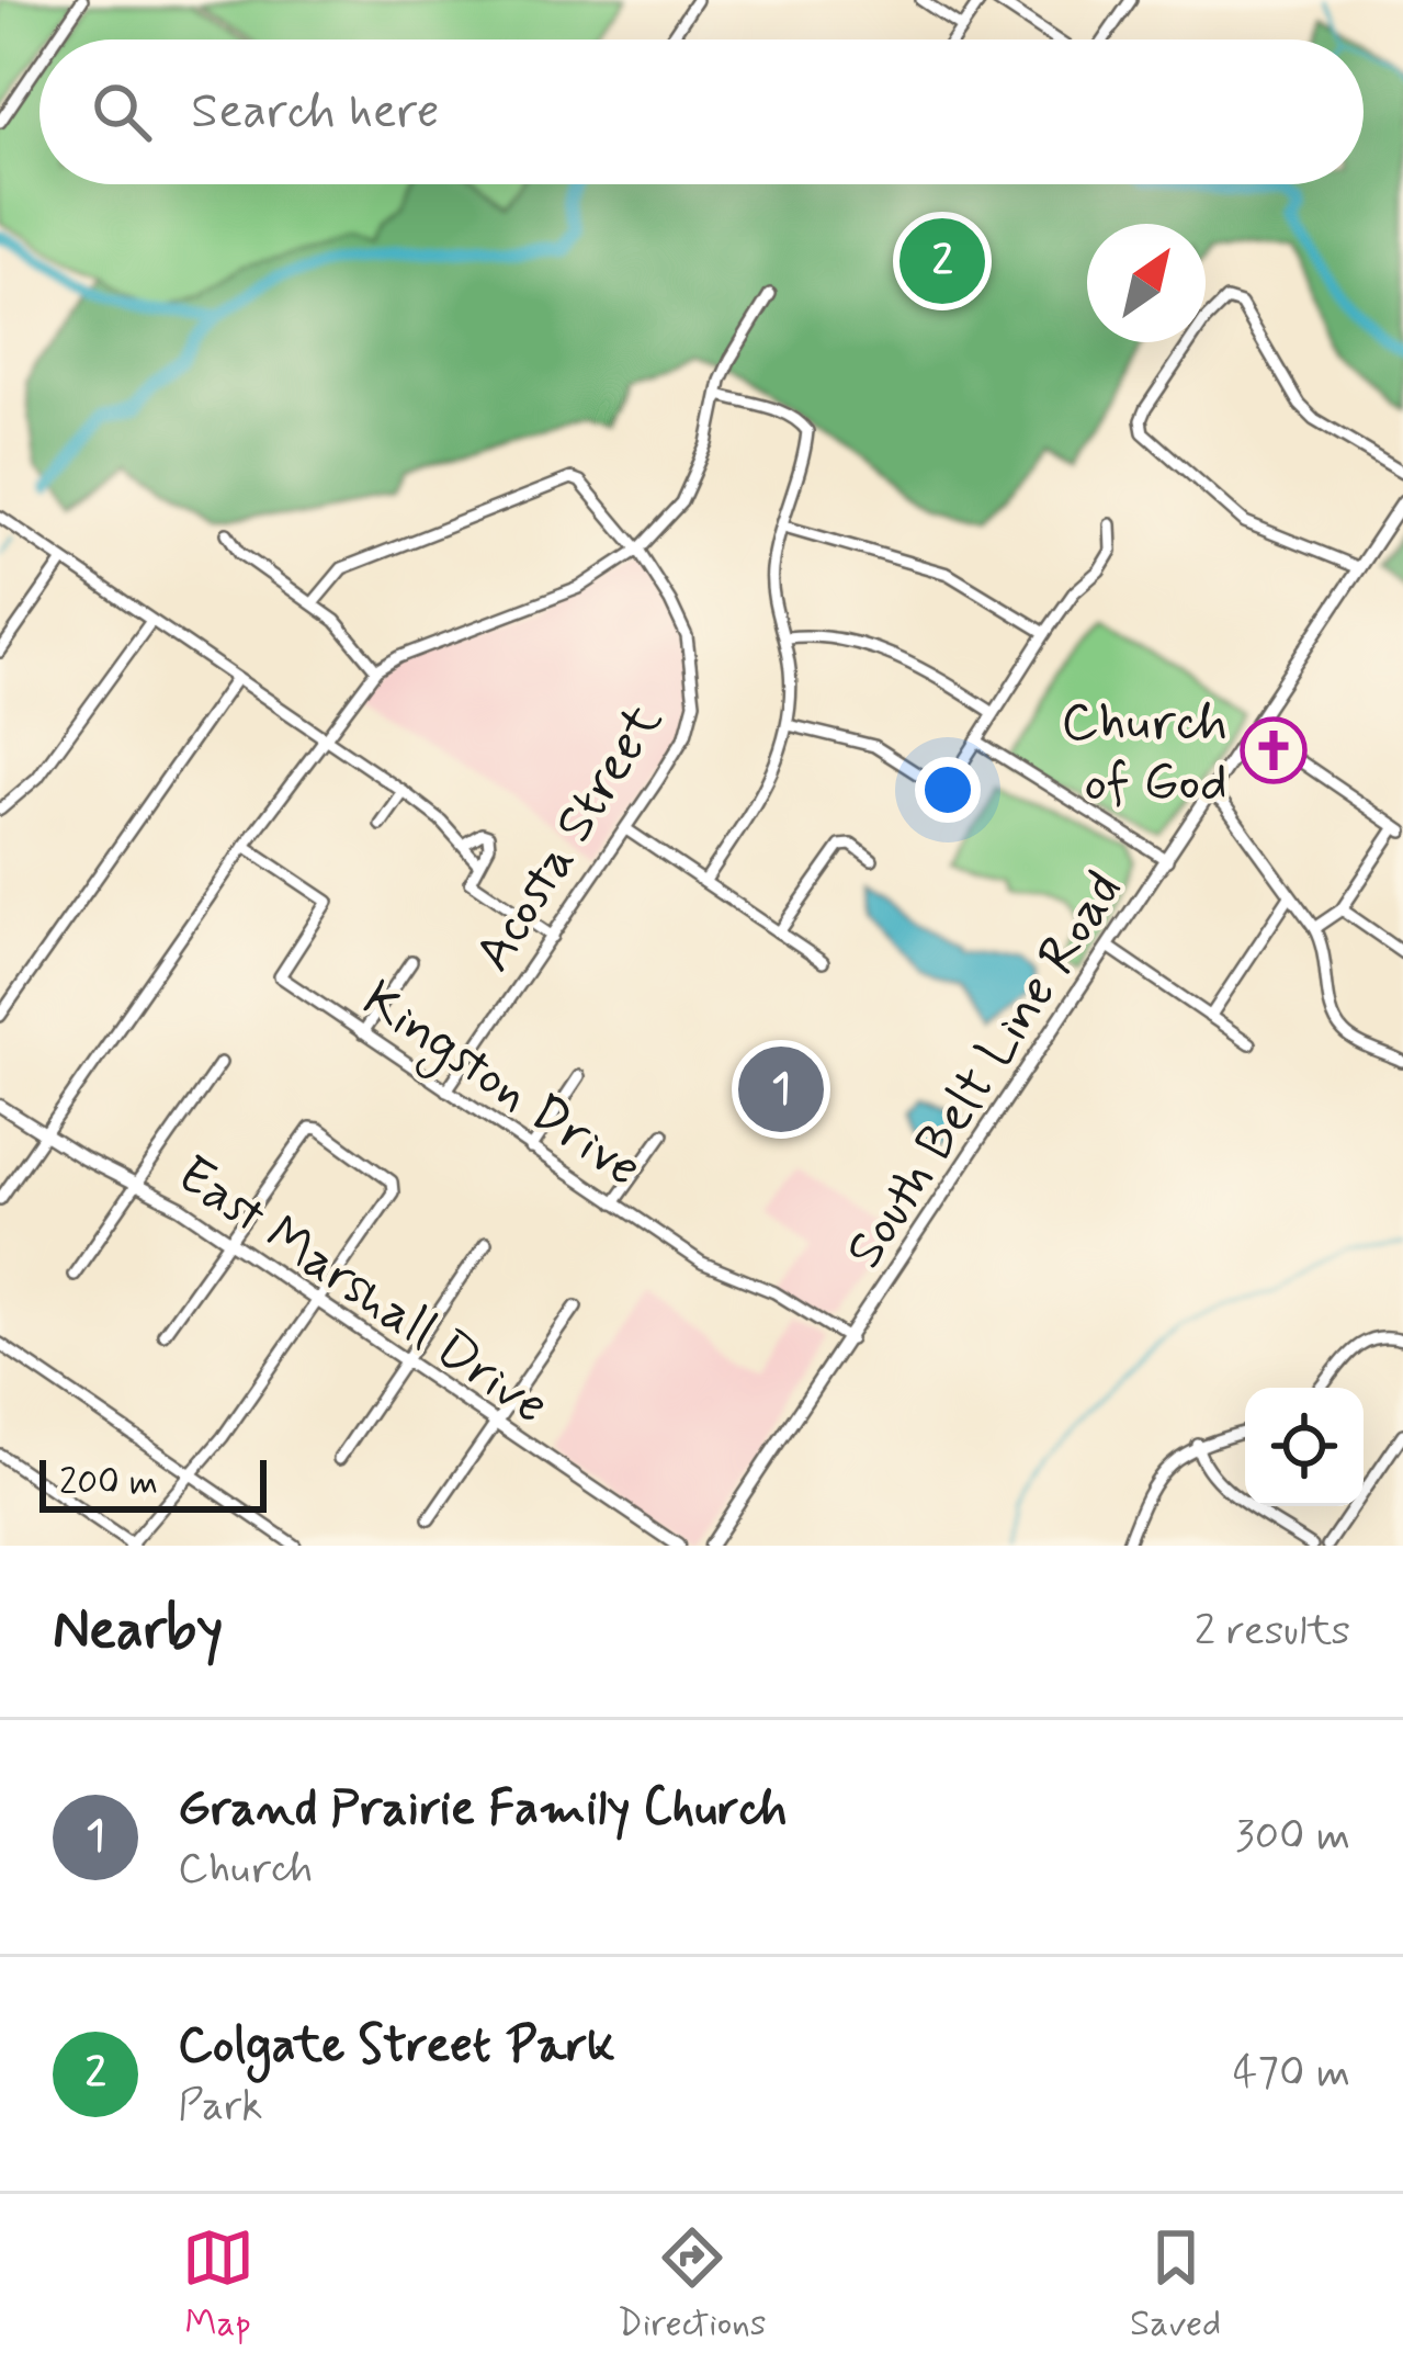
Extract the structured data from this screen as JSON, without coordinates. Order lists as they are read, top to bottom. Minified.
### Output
{"streets":{"main road":["South Belt Line Road","East Marshall Drive"],"street":["Acosta Street","Kingston Drive"]},"crossings":[["Acosta Street","Kingston Drive"],["South Belt Line Road","Kingston Drive"]],"places":{"church":["Church of God"]},"scale_bar":"200 m","north":"top right","page":{"search":"Search here","pins":["2","1"],"scale":"200 m","heading":["Nearby","2 results"],"list":[{"mark":"1","name":"Grand Prairie Family Church","note":"Church","value":"300 m"},{"mark":"2","name":"Colgate Street Park","note":"Park","value":"470 m"}],"nav":["Map","Directions","Saved"]}}
